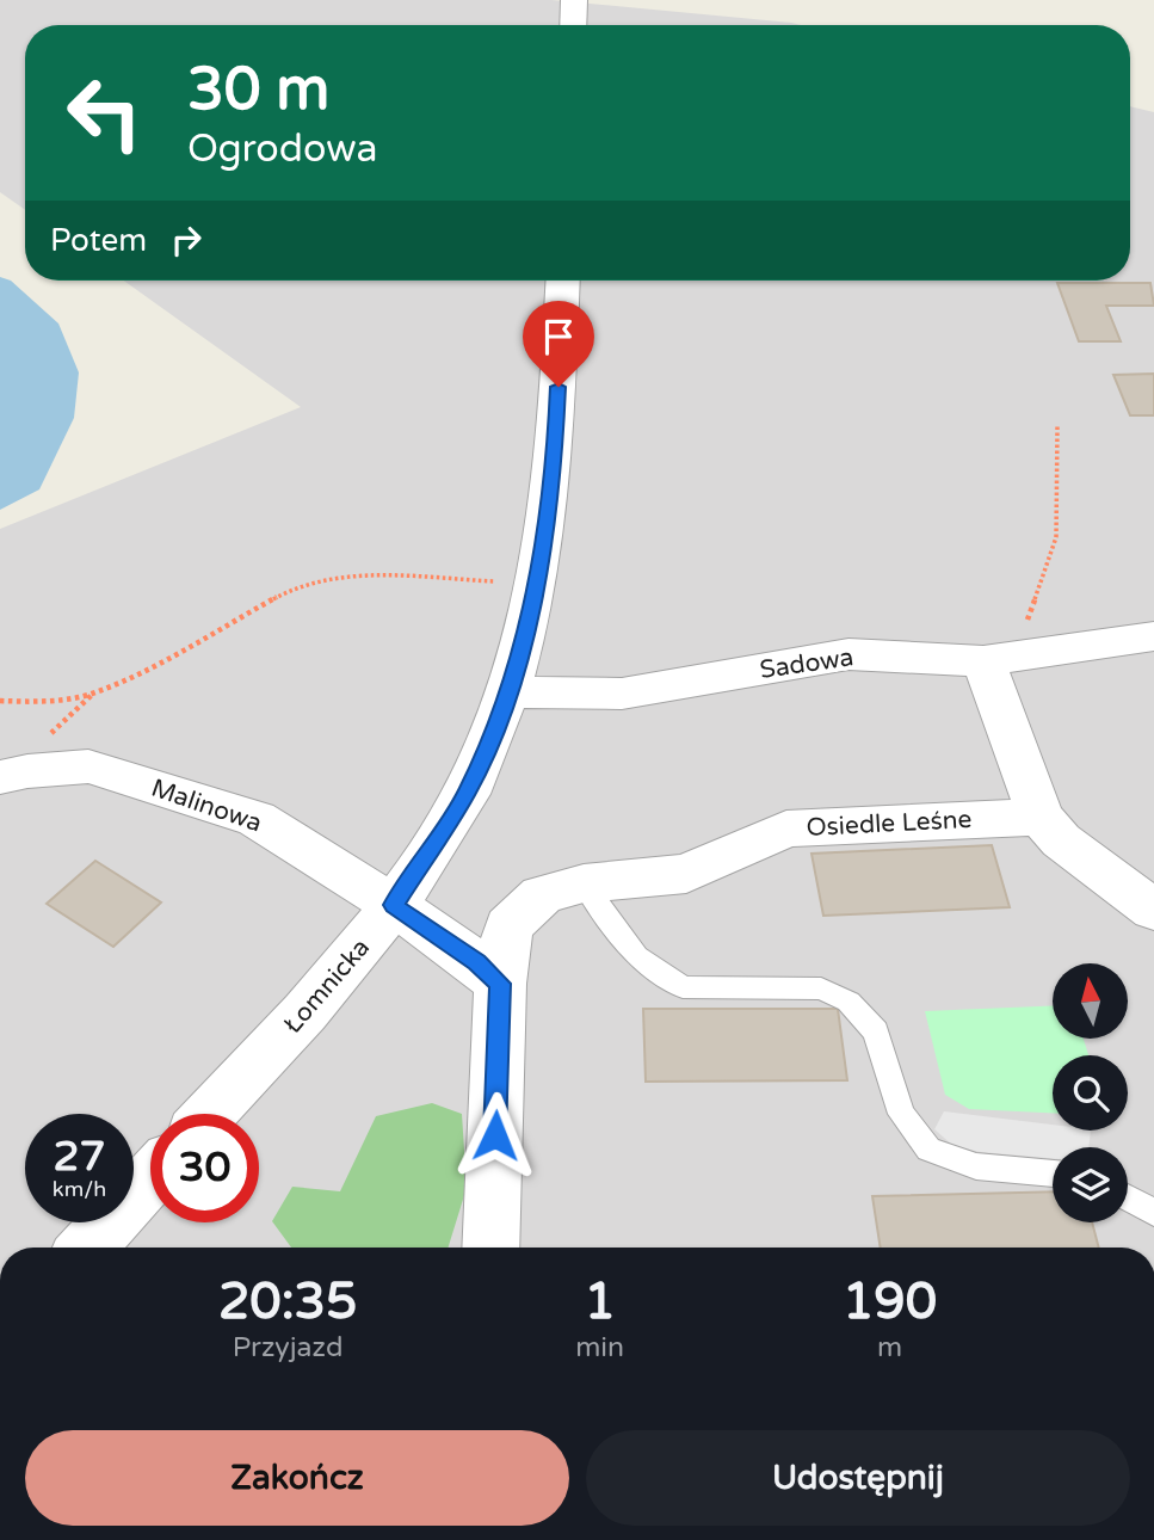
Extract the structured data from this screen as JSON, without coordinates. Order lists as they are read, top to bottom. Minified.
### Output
{"streets":{"street":["Sadowa","Malinowa","Osiedle Leśne","Łomnicka"]},"crossings":[["Sadowa","Łomnicka"],["Malinowa","Osiedle Leśne"],["Malinowa","Łomnicka"]],"north":"top","page":{"turn":["30 m","Ogrodowa"],"then":"Potem","speed":"27 km/h","limit":"30","eta":["20:35","Przyjazd","1","min","190","m"],"buttons":["Zakończ","Udostępnij"]}}
